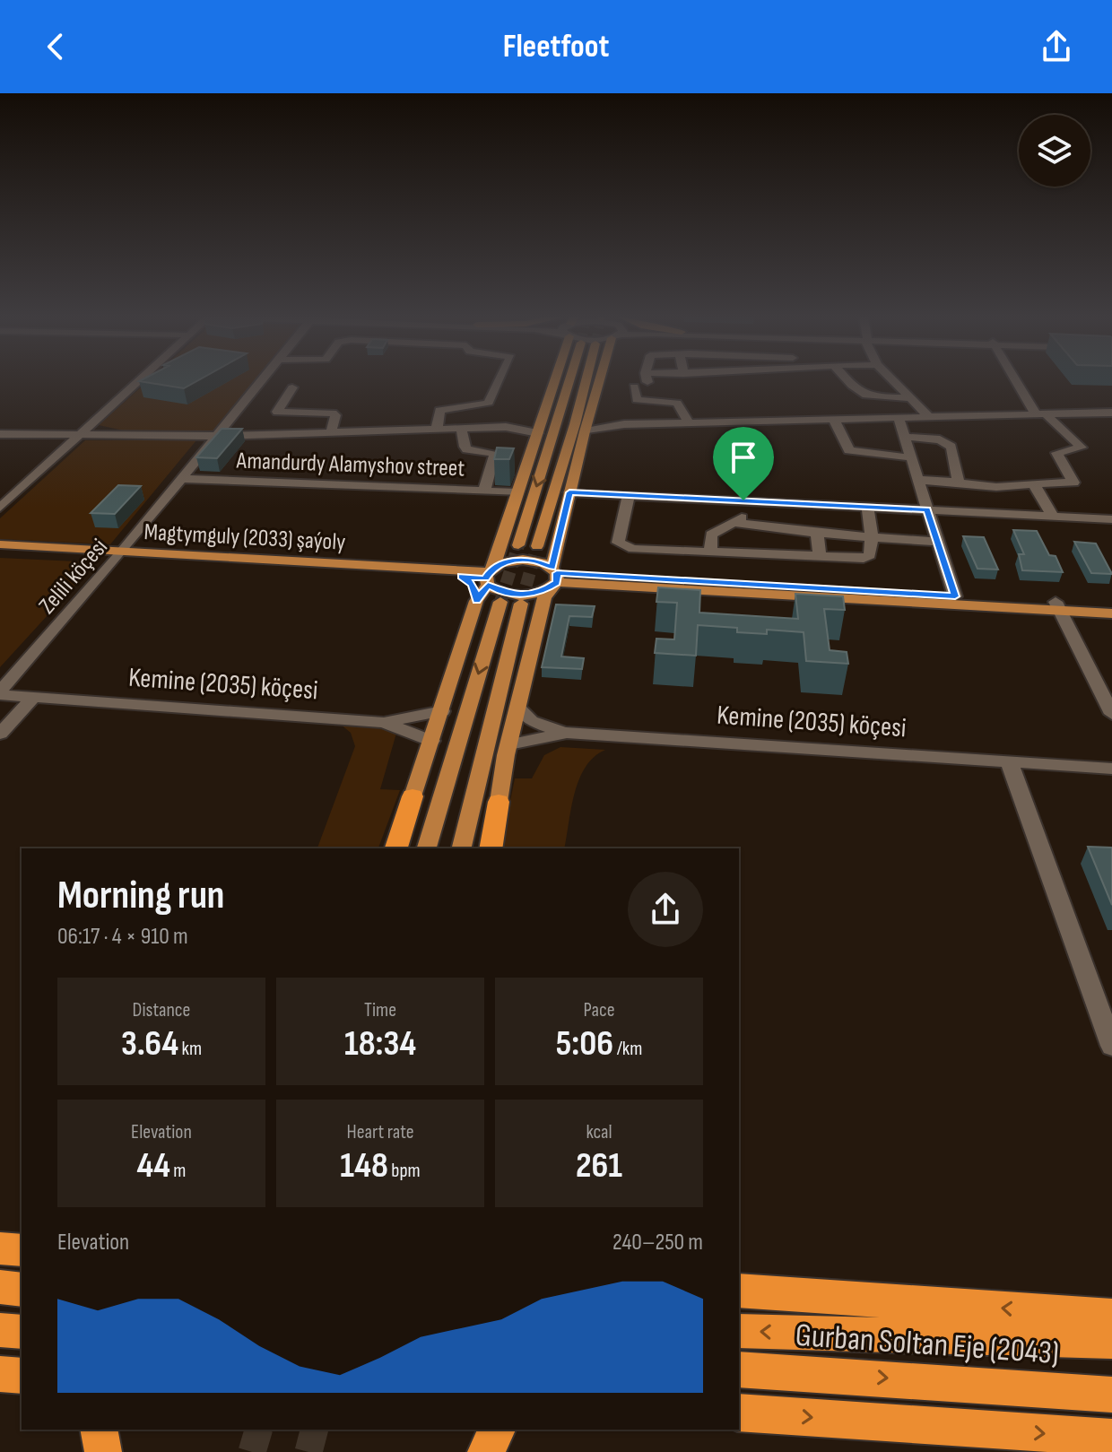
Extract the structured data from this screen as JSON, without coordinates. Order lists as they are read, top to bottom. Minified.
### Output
{"streets":{"highway":["Gurban Soltan Eje (2043)"],"main road":["Magtymguly (2033) şaýoly"],"street":["Amandurdy Alamyshov street","Zelili köçesi","Kemine (2035) köçesi"]},"crossings":[["Amandurdy Alamyshov street","Zelili köçesi"],["Magtymguly (2033) şaýoly","Zelili köçesi"],["Zelili köçesi","Kemine (2035) köçesi"]],"page":{"header":"Fleetfoot","heading":["Morning run","06:17 · 4 × 910 m"],"stats":[["Distance","3.64 km"],["Time","18:34"],["Pace","5:06 /km"],["Elevation","44 m"],["Heart rate","148 bpm"],["kcal","261"]],"chart":["Elevation","240–250 m"]}}
